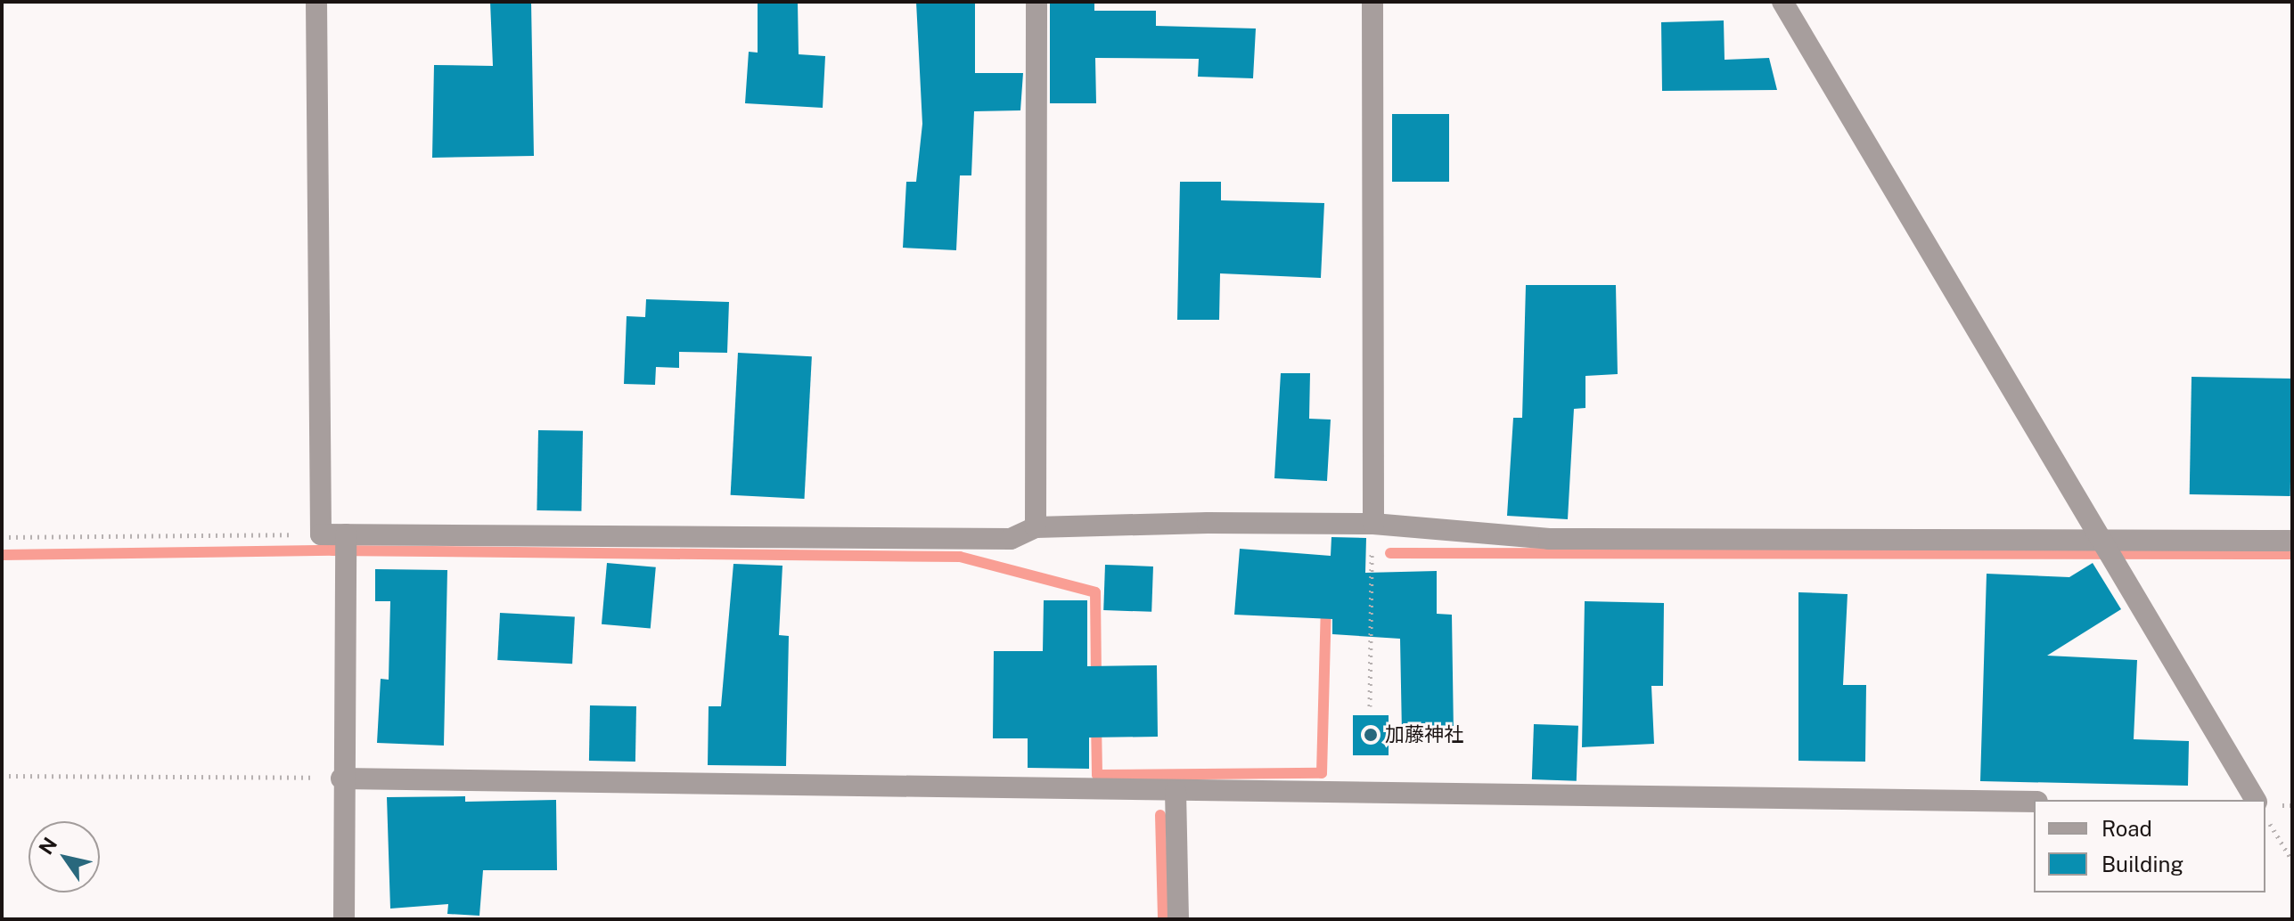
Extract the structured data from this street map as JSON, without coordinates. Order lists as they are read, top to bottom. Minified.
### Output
{"places":["加藤神社"],"legend":["Road","Building"],"north":"top left"}
